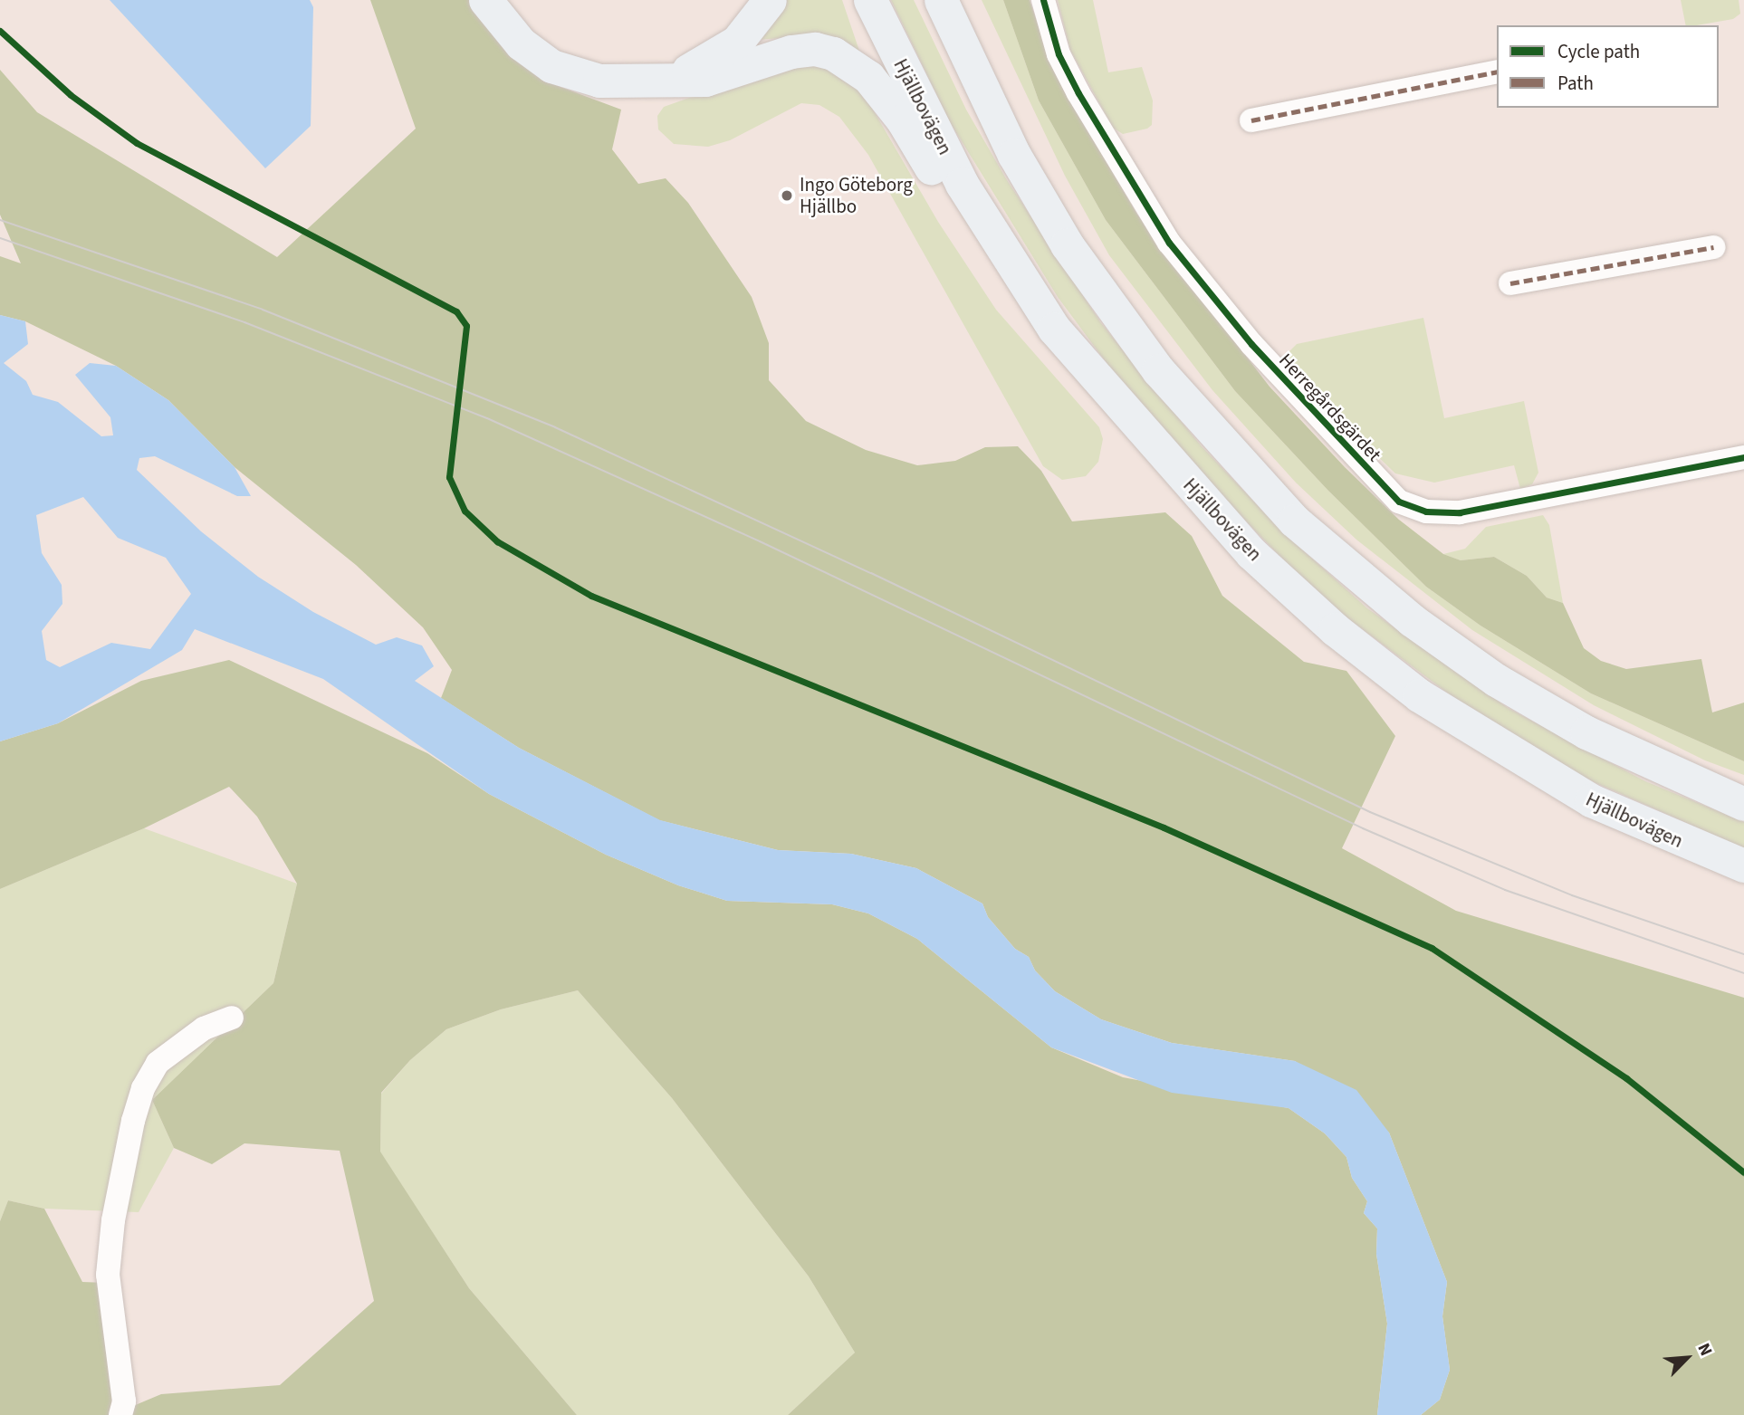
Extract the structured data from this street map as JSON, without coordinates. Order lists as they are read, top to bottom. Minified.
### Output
{"streets":{"main road":["Hjällbovägen"],"street":["Herregårdsgärdet"]},"places":["Ingo Göteborg Hjällbo"],"legend":["Cycle path","Path"],"north":"top right"}
